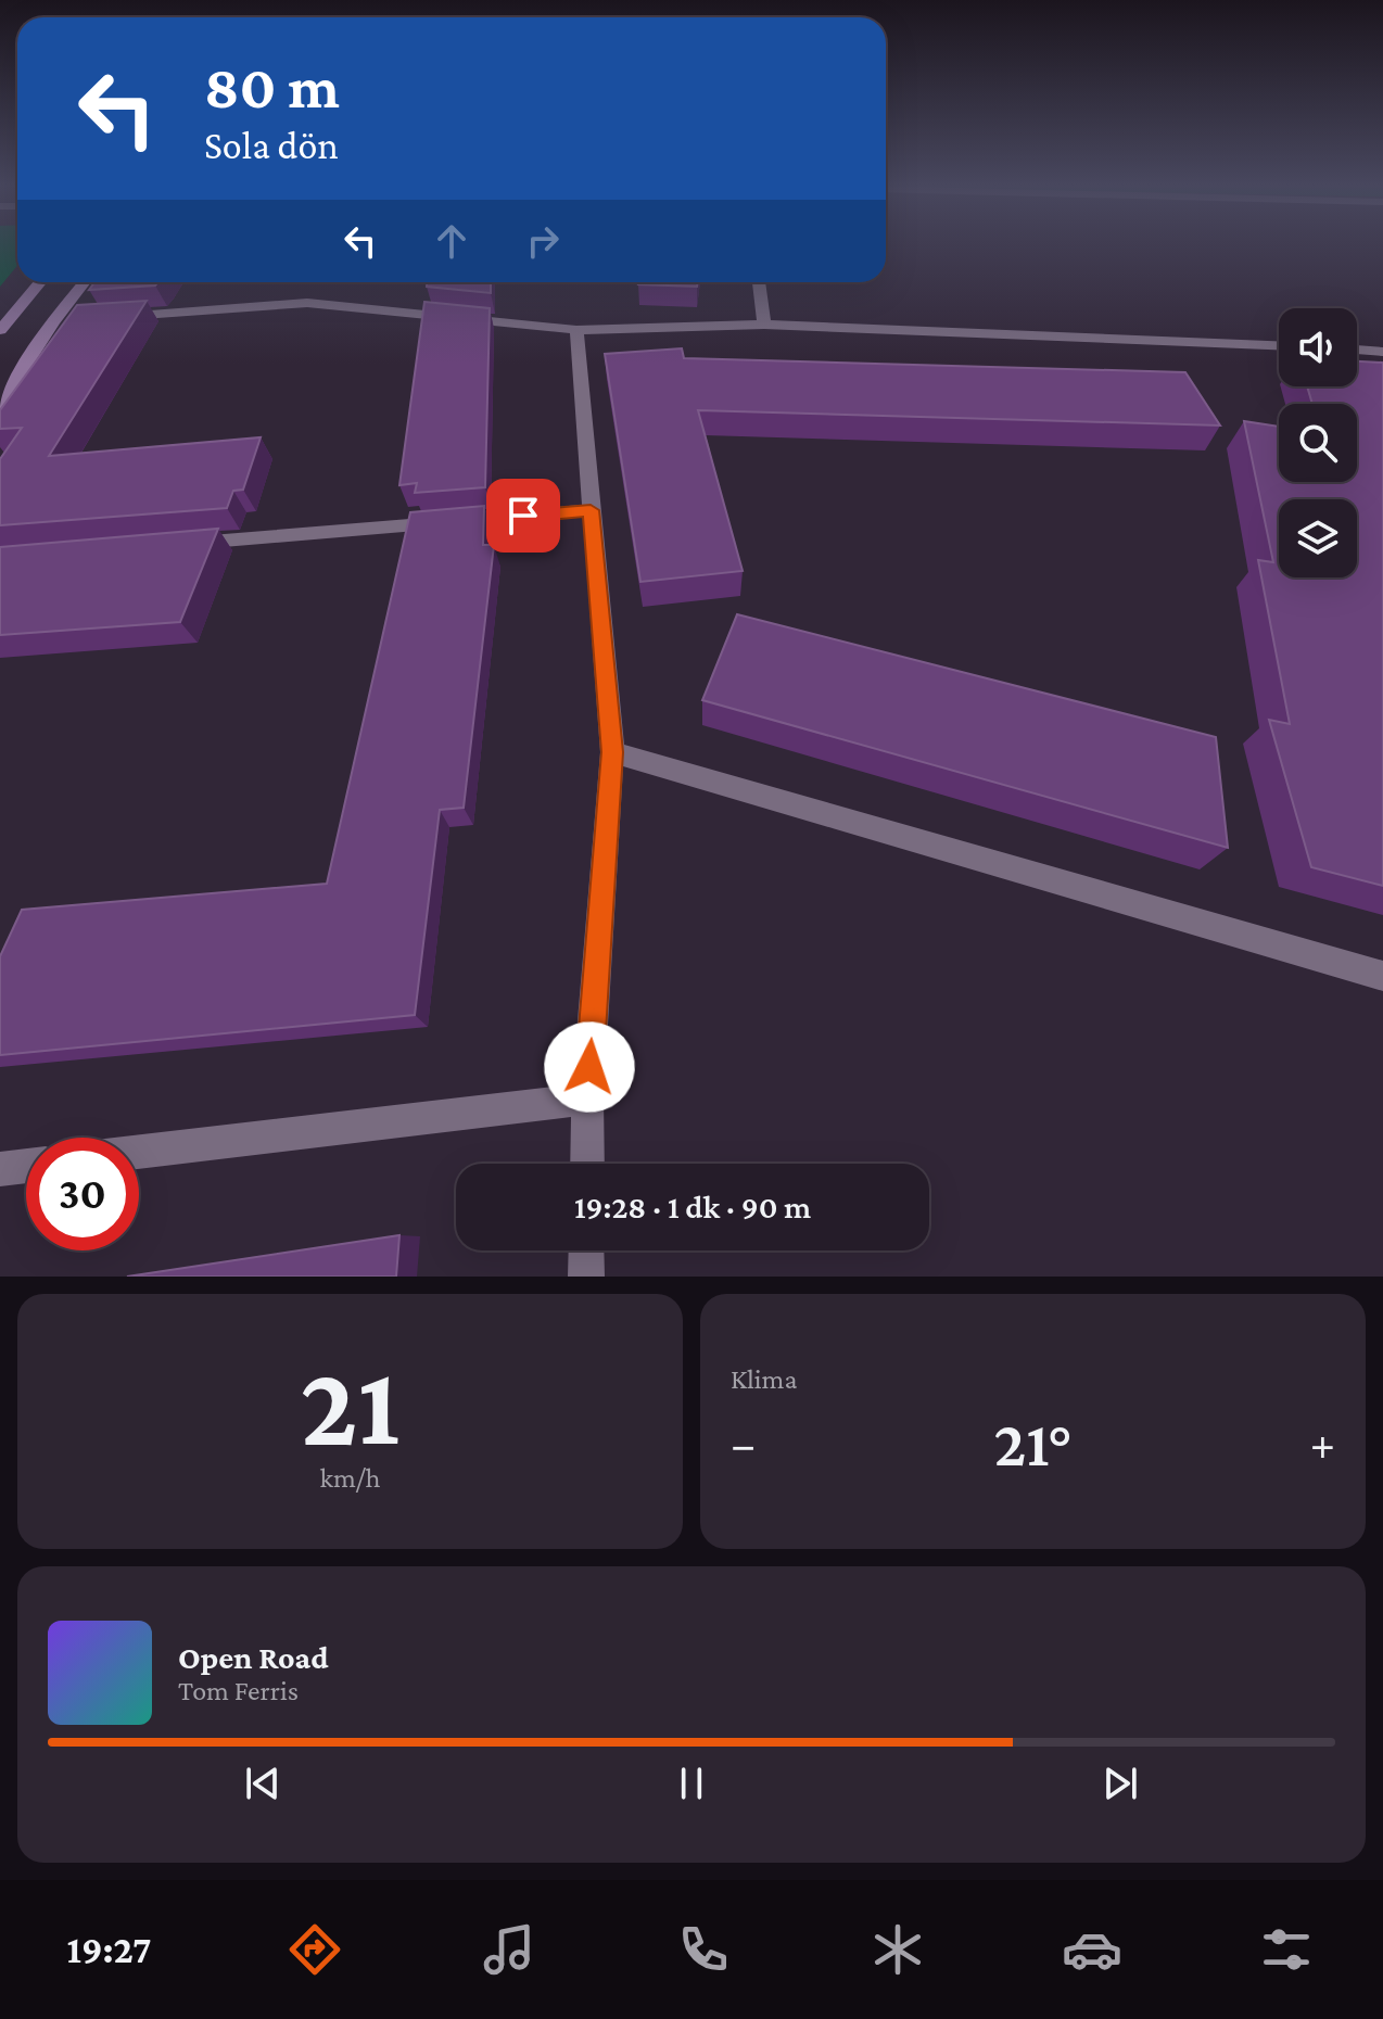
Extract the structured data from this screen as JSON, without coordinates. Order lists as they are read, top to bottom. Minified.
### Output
{"page":{"turn":["80 m","Sola dön"],"limit":"30","trip":"19:28 · 1 dk · 90 m","tile":[["21","km/h"],"Klima"],"heat":["−","21°","+"],"song":["Open Road","Tom Ferris"],"tabs":"19:27"}}
